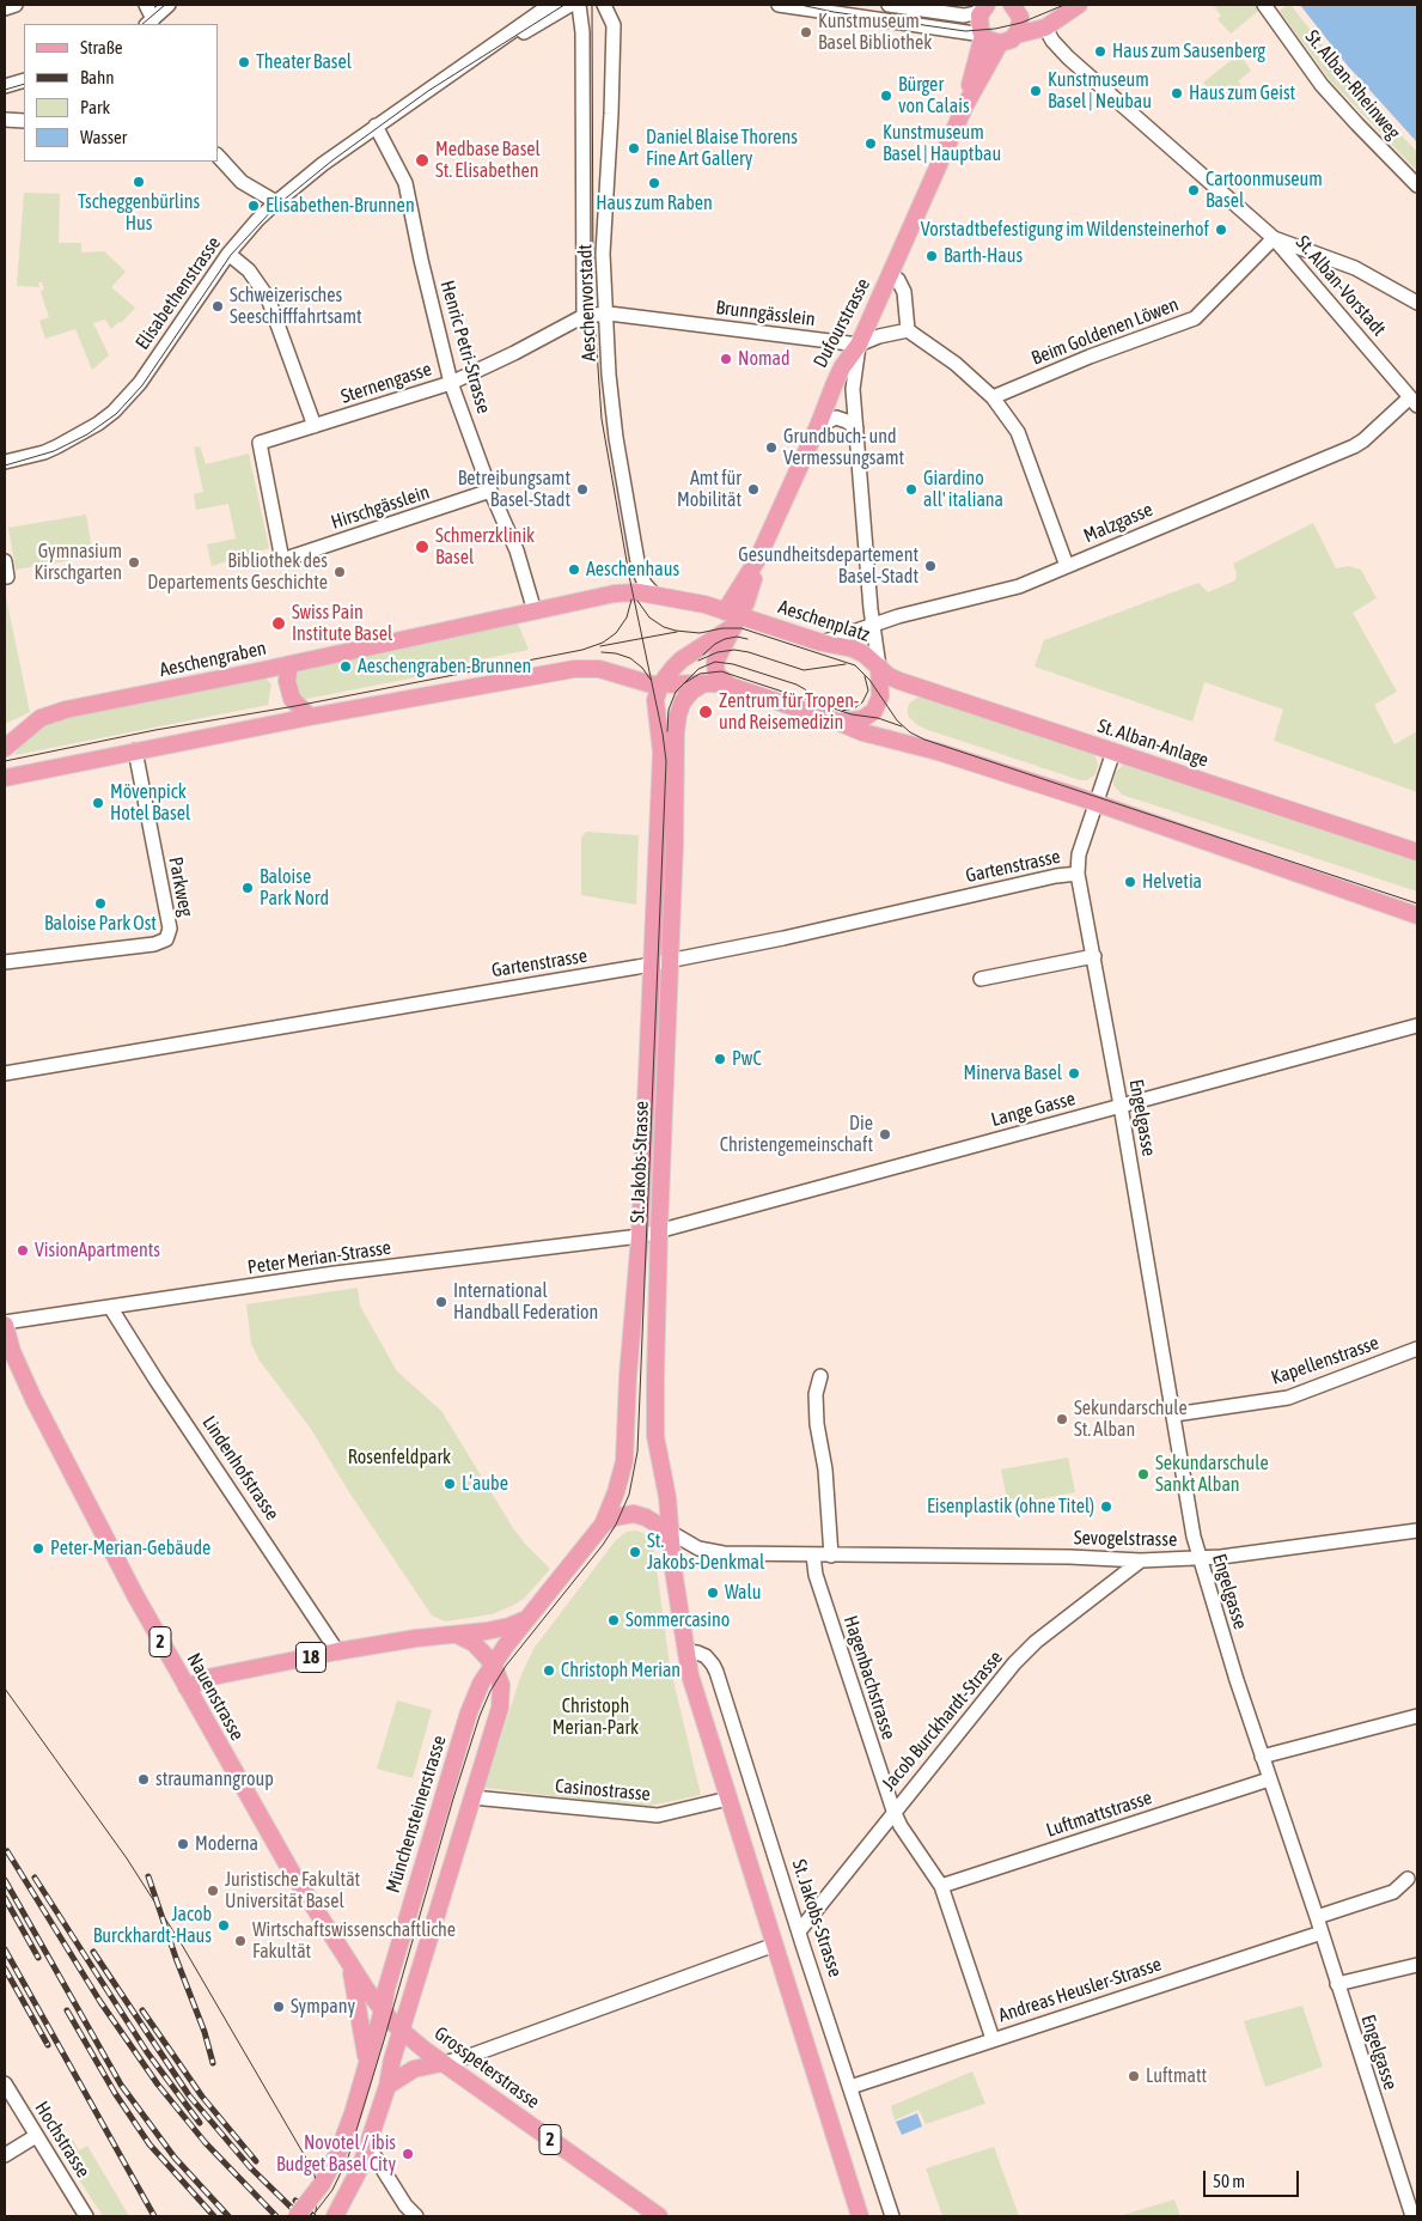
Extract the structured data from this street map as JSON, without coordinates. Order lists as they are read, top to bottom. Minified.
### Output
{"streets":{"main road":["Dufourstrasse","Aeschenplatz","Aeschengraben","St. Alban-Anlage","St. Jakobs-Strasse","2","18","Nauenstrasse","Münchensteinerstrasse","Grosspeterstrasse"],"street":["St. Alban-Rheinweg","St. Alban-Vorstadt","Elisabethenstrasse","Aeschenvorstadt","Brunngässlein","Beim Goldenen Löwen","Henric Petri-Strasse","Sternengasse","Hirschgässlein","Malzgasse","Gartenstrasse","Parkweg","Lange Gasse","Engelgasse","Peter Merian-Strasse","Kapellenstrasse","Lindenhofstrasse","Sevogelstrasse","Hagenbachstrasse","Jacob Burckhardt-Strasse","Casinostrasse","Luftmattstrasse","Andreas Heusler-Strasse","Hochstrasse"]},"crossings":[["St. Alban-Vorstadt","Beim Goldenen Löwen"],["St. Alban-Vorstadt","Malzgasse"],["Elisabethenstrasse","Henric Petri-Strasse"],["Aeschenvorstadt","Brunngässlein"],["Aeschenvorstadt","Sternengasse"],["Aeschenvorstadt","Aeschenplatz"],["Brunngässlein","Dufourstrasse"],["Brunngässlein","Sternengasse"],["Dufourstrasse","Aeschenplatz"],["Henric Petri-Strasse","Sternengasse"],["Henric Petri-Strasse","Hirschgässlein"],["Henric Petri-Strasse","Aeschengraben"],["Sternengasse","Hirschgässlein"],["Malzgasse","Aeschenplatz"],["Aeschenplatz","Aeschengraben"],["Aeschenplatz","St. Alban-Anlage"],["Aeschenplatz","Engelgasse"],["Aeschenplatz","St. Jakobs-Strasse"],["St. Alban-Anlage","Engelgasse"],["Gartenstrasse","Engelgasse"],["Gartenstrasse","St. Jakobs-Strasse"],["Lange Gasse","Engelgasse"],["Lange Gasse","St. Jakobs-Strasse"],["Lange Gasse","Peter Merian-Strasse"],["Engelgasse","Kapellenstrasse"],["Engelgasse","Sevogelstrasse"],["Engelgasse","Luftmattstrasse"],["Engelgasse","Andreas Heusler-Strasse"],["St. Jakobs-Strasse","Peter Merian-Strasse"],["St. Jakobs-Strasse","Sevogelstrasse"],["St. Jakobs-Strasse","Jacob Burckhardt-Strasse"],["St. Jakobs-Strasse","Casinostrasse"],["St. Jakobs-Strasse","Münchensteinerstrasse"],["St. Jakobs-Strasse","Andreas Heusler-Strasse"],["Peter Merian-Strasse","Lindenhofstrasse"],["Peter Merian-Strasse","Nauenstrasse"],["Lindenhofstrasse","18"],["Sevogelstrasse","Hagenbachstrasse"],["Sevogelstrasse","Jacob Burckhardt-Strasse"],["18","Nauenstrasse"],["Hagenbachstrasse","Jacob Burckhardt-Strasse"],["Hagenbachstrasse","Luftmattstrasse"],["Hagenbachstrasse","Andreas Heusler-Strasse"],["Nauenstrasse","Münchensteinerstrasse"],["Nauenstrasse","Grosspeterstrasse"],["Münchensteinerstrasse","Grosspeterstrasse"]],"parks":["Rosenfeldpark","Christoph Merian-Park"],"places":["Kunstmuseum Basel Bibliothek","Haus zum Sausenberg","Theater Basel","Kunstmuseum Basel | Neubau","Haus zum Geist","Bürger von Calais","Kunstmuseum Basel | Hauptbau","Daniel Blaise Thorens Fine Art Gallery","Medbase Basel St. Elisabethen","Tscheggenbürlins Hus","Haus zum Raben","Cartoonmuseum Basel","Elisabethen-Brunnen","Vorstadtbefestigung im Wildensteinerhof","Barth-Haus","Schweizerisches Seeschifffahrtsamt","Nomad","Grundbuch- und Vermessungsamt","Betreibungsamt Basel-Stadt","Amt für Mobilität","Giardino all' italiana","Schmerzklinik Basel","Gymnasium Kirschgarten","Gesundheitsdepartement Basel-Stadt","Aeschenhaus","Bibliothek des Departements Geschichte","Swiss Pain Institute Basel","Aeschengraben-Brunnen","Zentrum für Tropen- und Reisemedizin","Mövenpick Hotel Basel","Helvetia","Baloise Park Nord","Baloise Park Ost","PwC","Minerva Basel","Die Christengemeinschaft","VisionApartments","International Handball Federation","Sekundarschule St. Alban","Sekundarschule Sankt Alban","L’aube","Eisenplastik (ohne Titel)","Peter-Merian-Gebäude","St. Jakobs-Denkmal","Walu","Sommercasino","Christoph Merian","straumanngroup","Moderna","Juristische Fakultät Universität Basel","Jacob Burckhardt-Haus","Wirtschaftswissenschaftliche Fakultät","Sympany","Luftmatt","Novotel / ibis Budget Basel City"],"legend":["Straße","Bahn","Park","Wasser"],"scale_bar":"50 m"}
